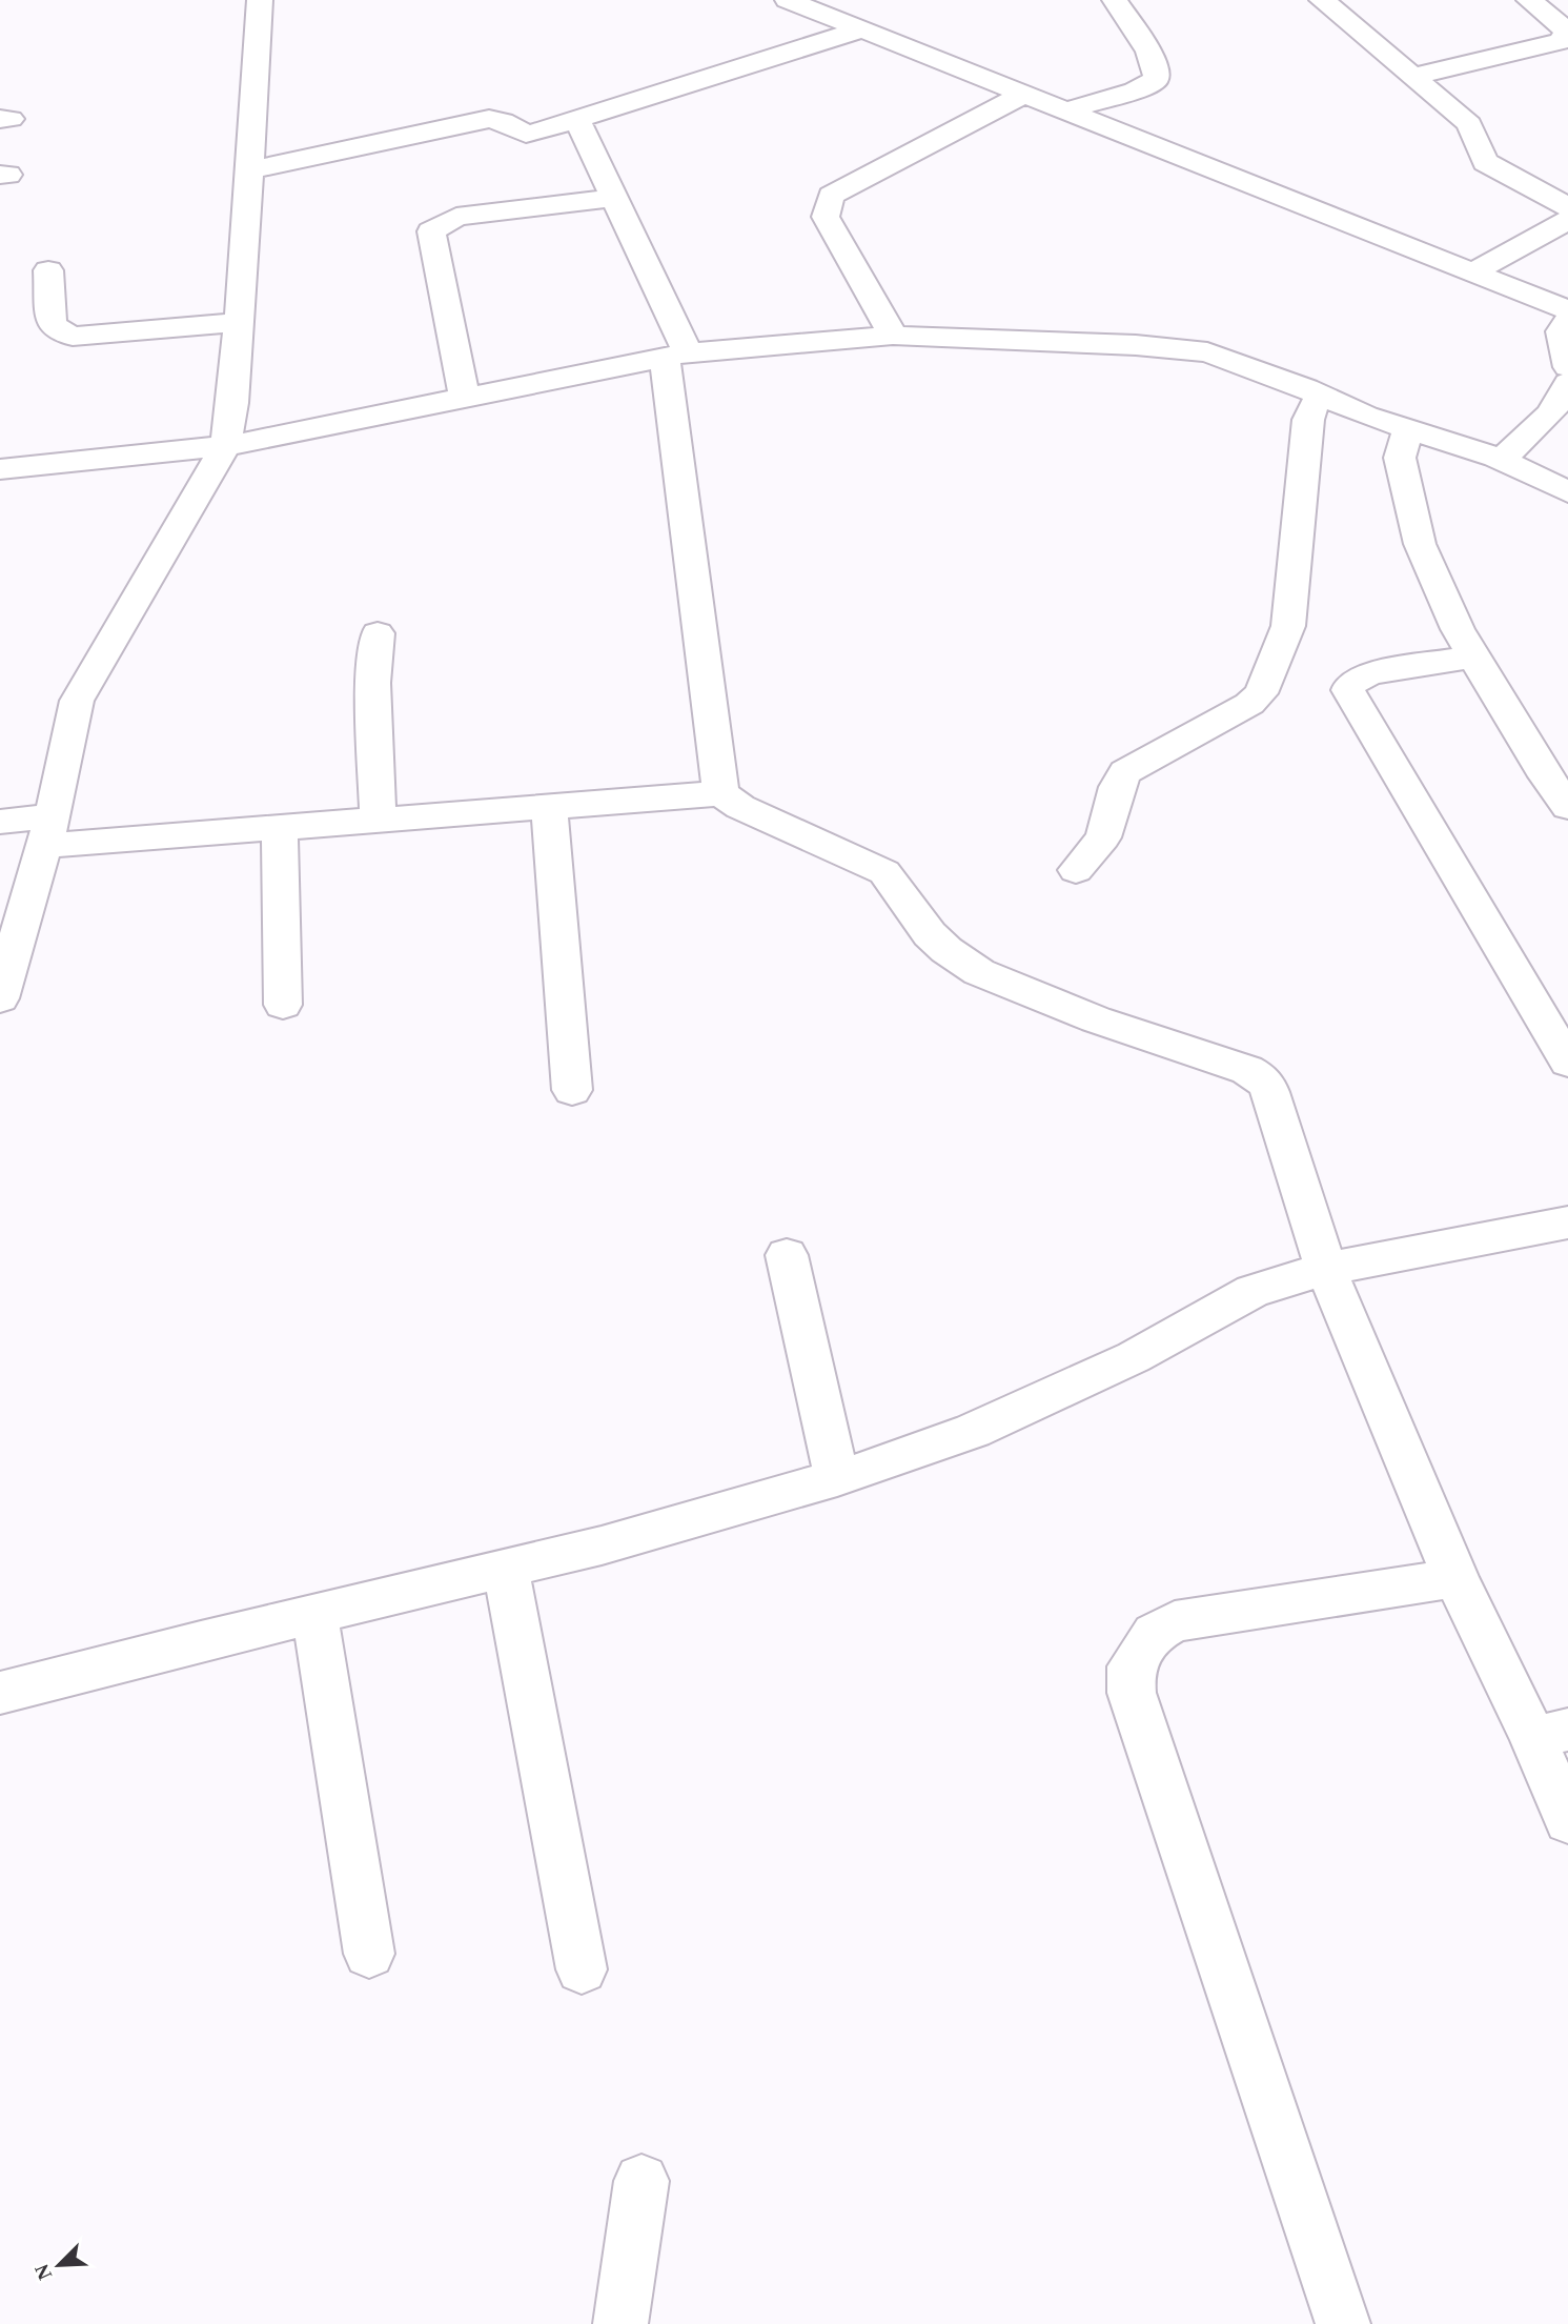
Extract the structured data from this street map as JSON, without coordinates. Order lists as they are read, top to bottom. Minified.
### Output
{"north":"bottom left"}
